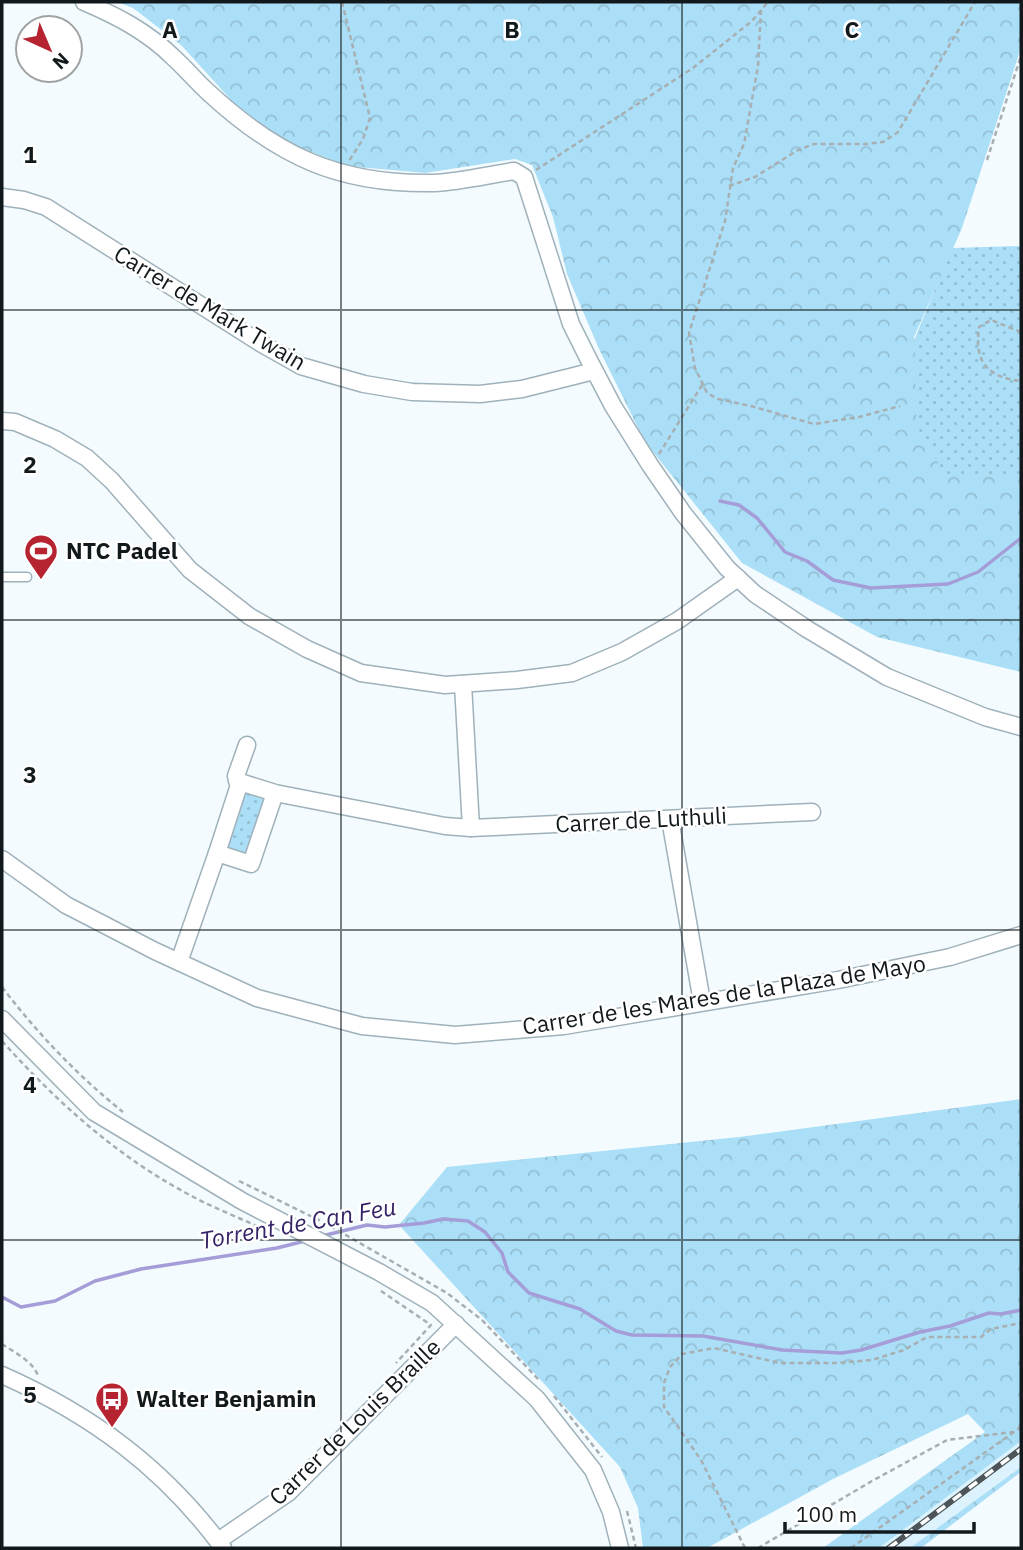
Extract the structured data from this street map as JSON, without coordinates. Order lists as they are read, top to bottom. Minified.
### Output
{"streets":{"street":["Carrer de Mark Twain","Carrer de Luthuli","Carrer de les Mares de la Plaza de Mayo","Carrer de Louis Braille"]},"water":["Torrent de Can Feu"],"places":{"sports":["NTC Padel"],"bus stop":["Walter Benjamin"]},"scale_bar":"100 m","north":"bottom right","grid":{"columns":["A","B","C"],"rows":["1","2","3","4","5"]}}
